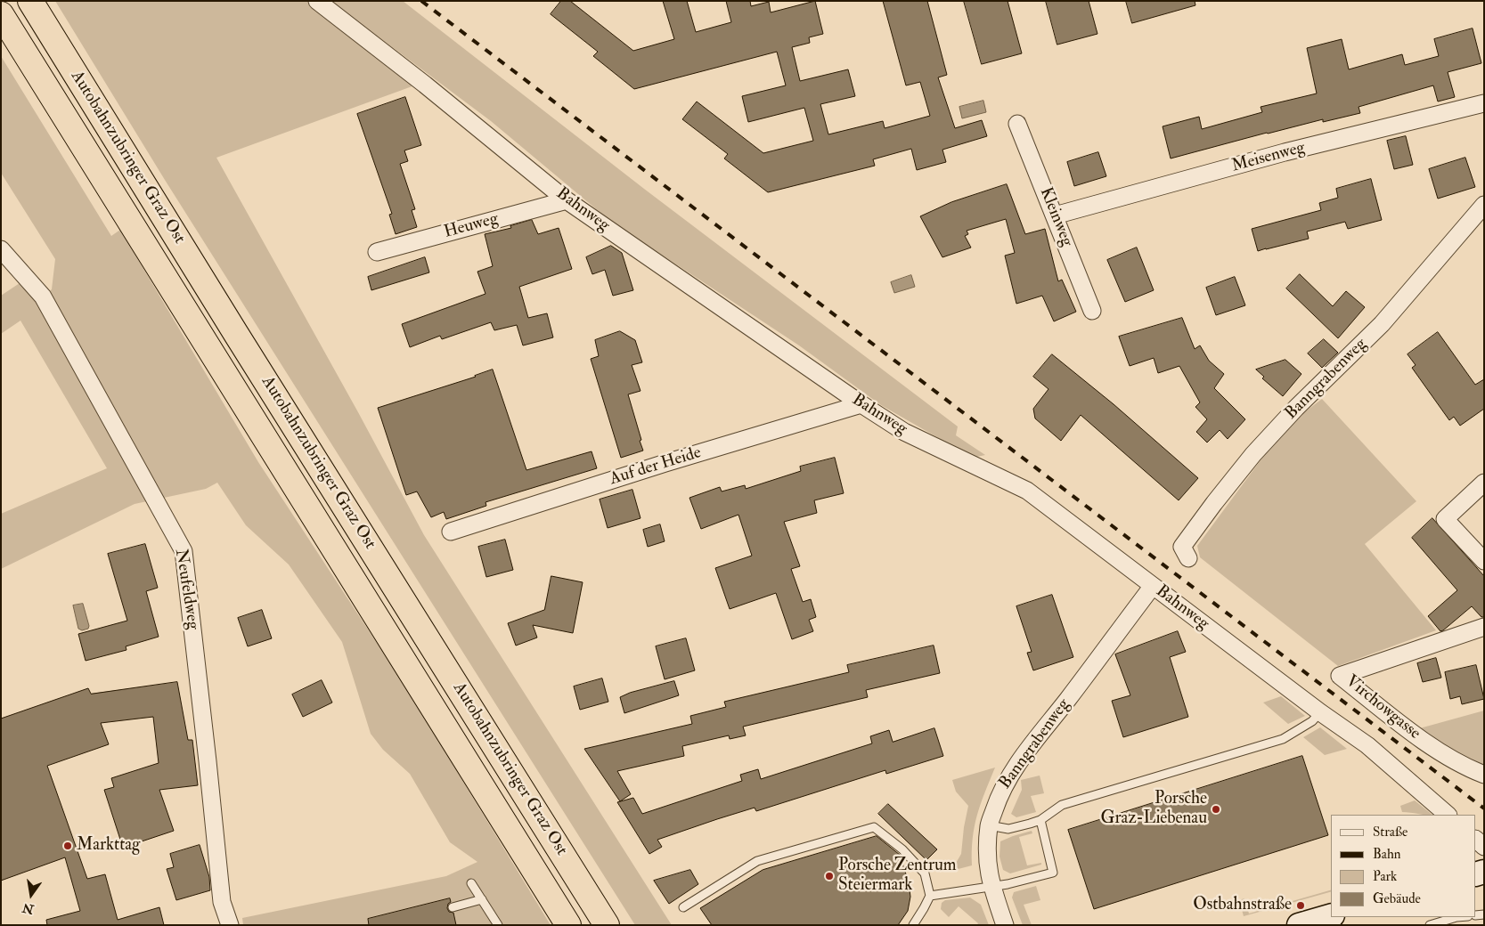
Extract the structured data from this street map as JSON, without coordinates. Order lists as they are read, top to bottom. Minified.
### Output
{"streets":{"highway":["Autobahnzubringer Graz Ost"],"street":["Meisenweg","Bahnweg","Kleinweg","Heuweg","Banngrabenweg","Auf der Heide","Neufeldweg","Virchowgasse"]},"crossings":[["Meisenweg","Kleinweg"],["Bahnweg","Heuweg"],["Bahnweg","Banngrabenweg"],["Bahnweg","Auf der Heide"]],"places":["Porsche Graz-Liebenau","Markttag","Porsche Zentrum Steiermark","Ostbahnstraße"],"legend":["Straße","Bahn","Park","Gebäude"],"north":"bottom"}
